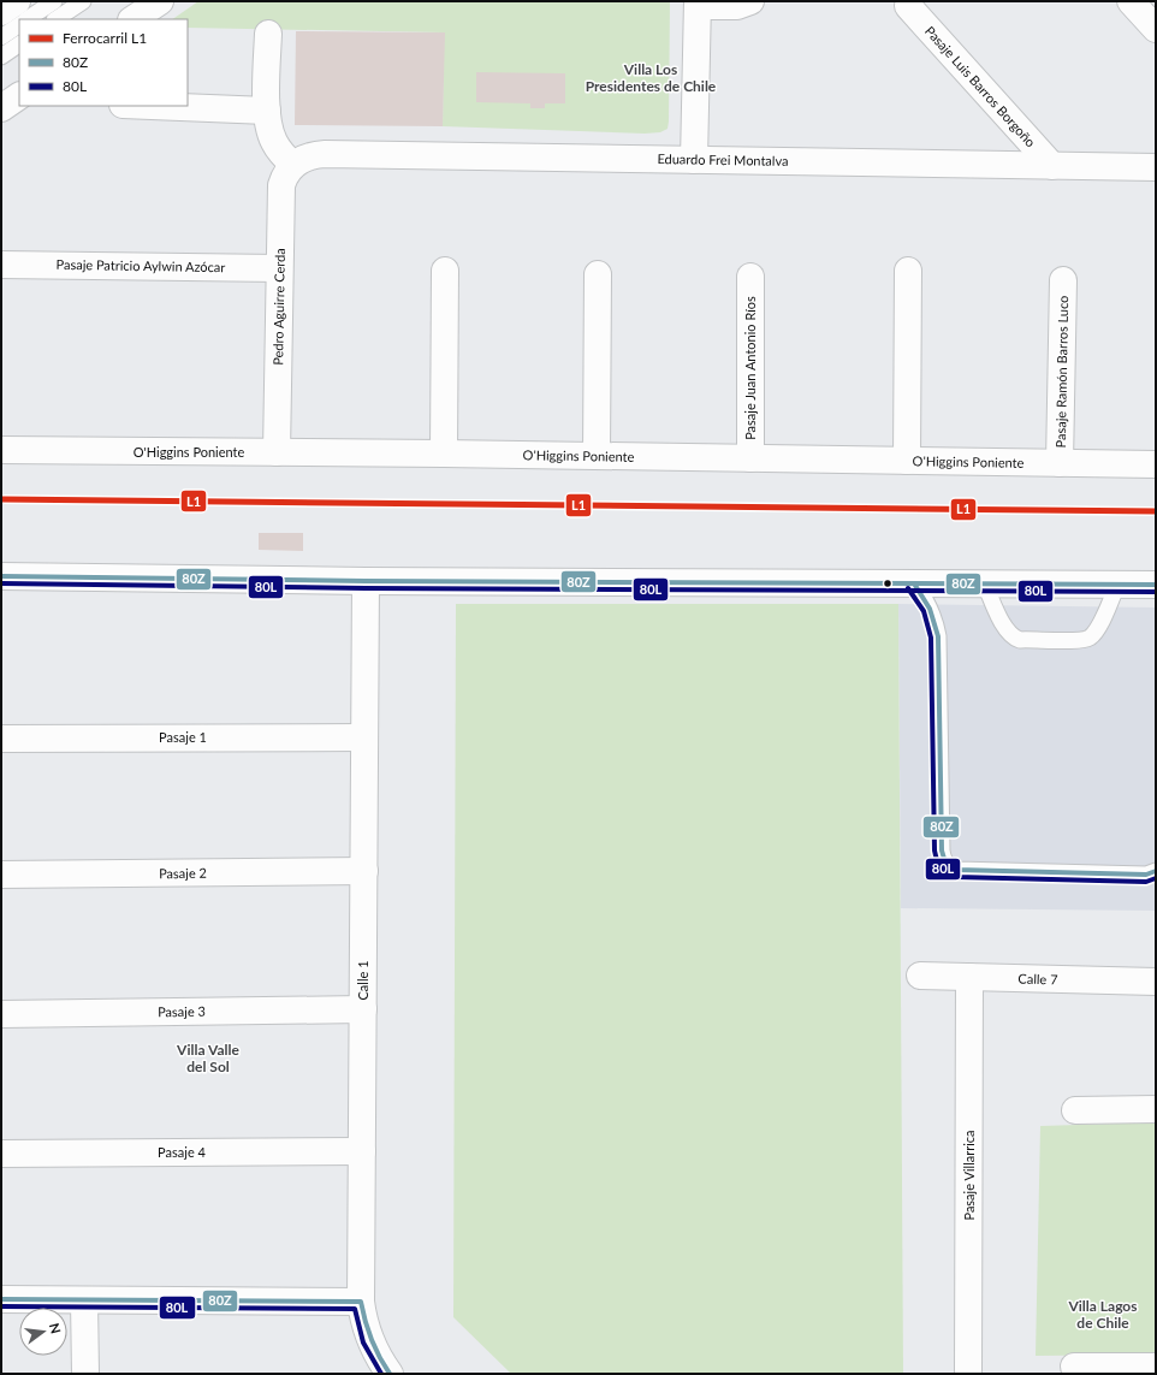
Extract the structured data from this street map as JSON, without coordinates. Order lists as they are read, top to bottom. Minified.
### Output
{"streets":{"street":["Pasaje Luis Barros Borgoño","Eduardo Frei Montalva","Pasaje Patricio Aylwin Azócar","Pedro Aguirre Cerda","Pasaje Juan Antonio Ríos","Pasaje Ramón Barros Luco","O'Higgins Poniente","Pasaje 1","Pasaje 2","Calle 7","Calle 1","Pasaje 3","Pasaje 4","Pasaje Villarrica"]},"crossings":[["Pasaje Luis Barros Borgoño","Eduardo Frei Montalva"],["Eduardo Frei Montalva","Pedro Aguirre Cerda"],["Pasaje Patricio Aylwin Azócar","Pedro Aguirre Cerda"],["Pedro Aguirre Cerda","O'Higgins Poniente"],["Pasaje Juan Antonio Ríos","O'Higgins Poniente"],["Pasaje Ramón Barros Luco","O'Higgins Poniente"],["Pasaje 1","Calle 1"],["Pasaje 2","Calle 1"],["Calle 7","Pasaje Villarrica"],["Calle 1","Pasaje 3"],["Calle 1","Pasaje 4"]],"districts":["Villa Los Presidentes de Chile","Villa Valle del Sol","Villa Lagos de Chile"],"lines":["rail line L1","transit line 80Z","transit line 80L"],"legend":["Ferrocarril L1","80Z","80L"],"north":"right"}
